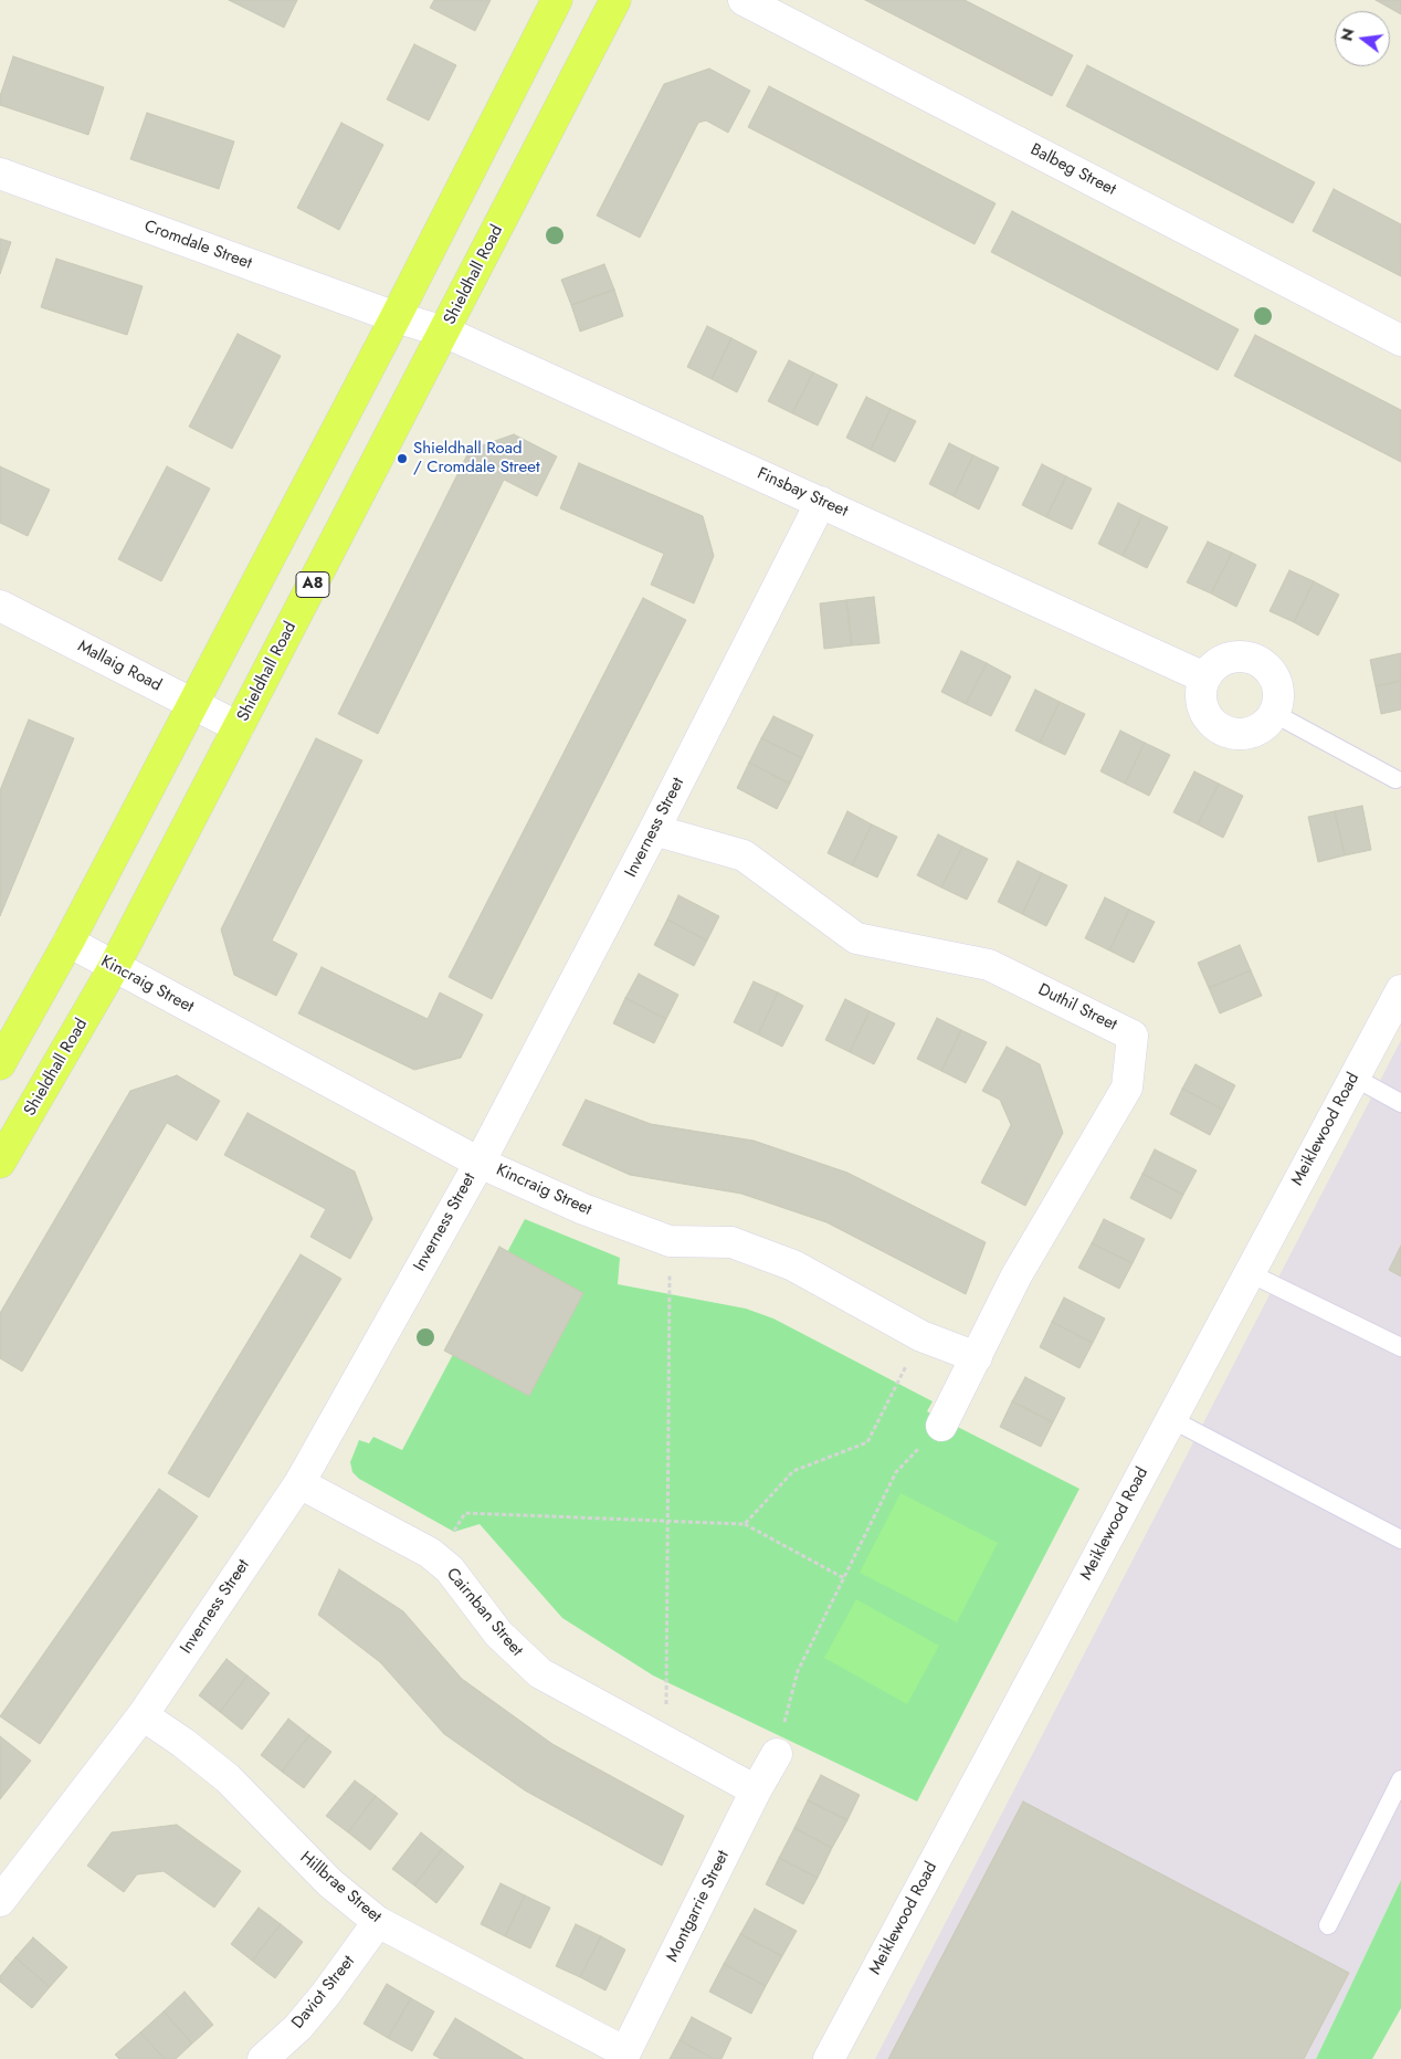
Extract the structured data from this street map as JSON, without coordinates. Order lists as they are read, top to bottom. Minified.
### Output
{"streets":{"main road":["Shieldhall Road","A8"],"street":["Balbeg Street","Cromdale Street","Finsbay Street","Mallaig Road","Inverness Street","Kincraig Street","Duthil Street","Meiklewood Road","Cairnban Street","Hillbrae Street","Montgarrie Street","Daviot Street"]},"crossings":[["Cromdale Street","Finsbay Street"],["Shieldhall Road","Finsbay Street"],["Shieldhall Road","Mallaig Road"],["Shieldhall Road","Kincraig Street"],["Finsbay Street","Inverness Street"],["Inverness Street","Kincraig Street"],["Inverness Street","Duthil Street"],["Inverness Street","Cairnban Street"],["Inverness Street","Hillbrae Street"],["Kincraig Street","Duthil Street"],["Cairnban Street","Montgarrie Street"],["Hillbrae Street","Montgarrie Street"],["Hillbrae Street","Daviot Street"]],"places":["Shieldhall Road / Cromdale Street"],"north":"left"}
